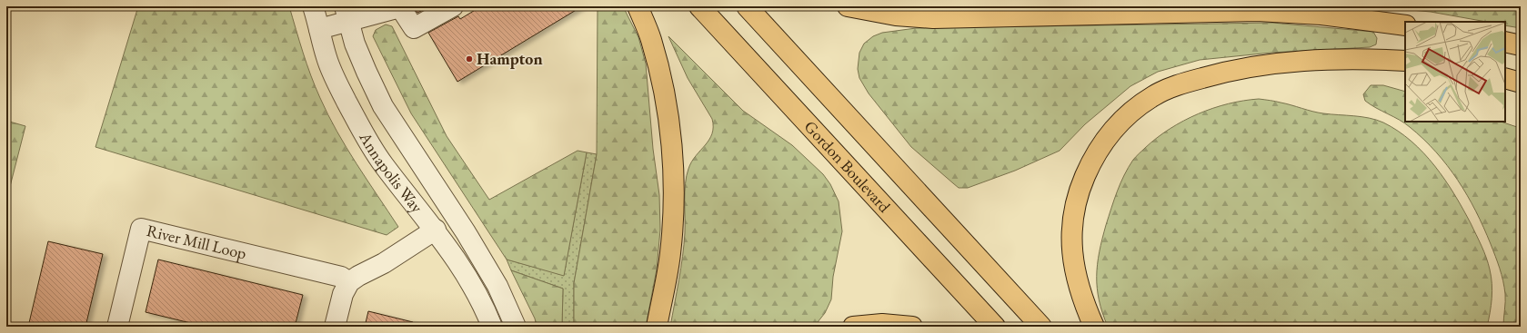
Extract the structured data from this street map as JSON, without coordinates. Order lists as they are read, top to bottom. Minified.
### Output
{"streets":{"main road":["Gordon Boulevard"],"street":["Annapolis Way","River Mill Loop"]},"places":["Hampton"]}
